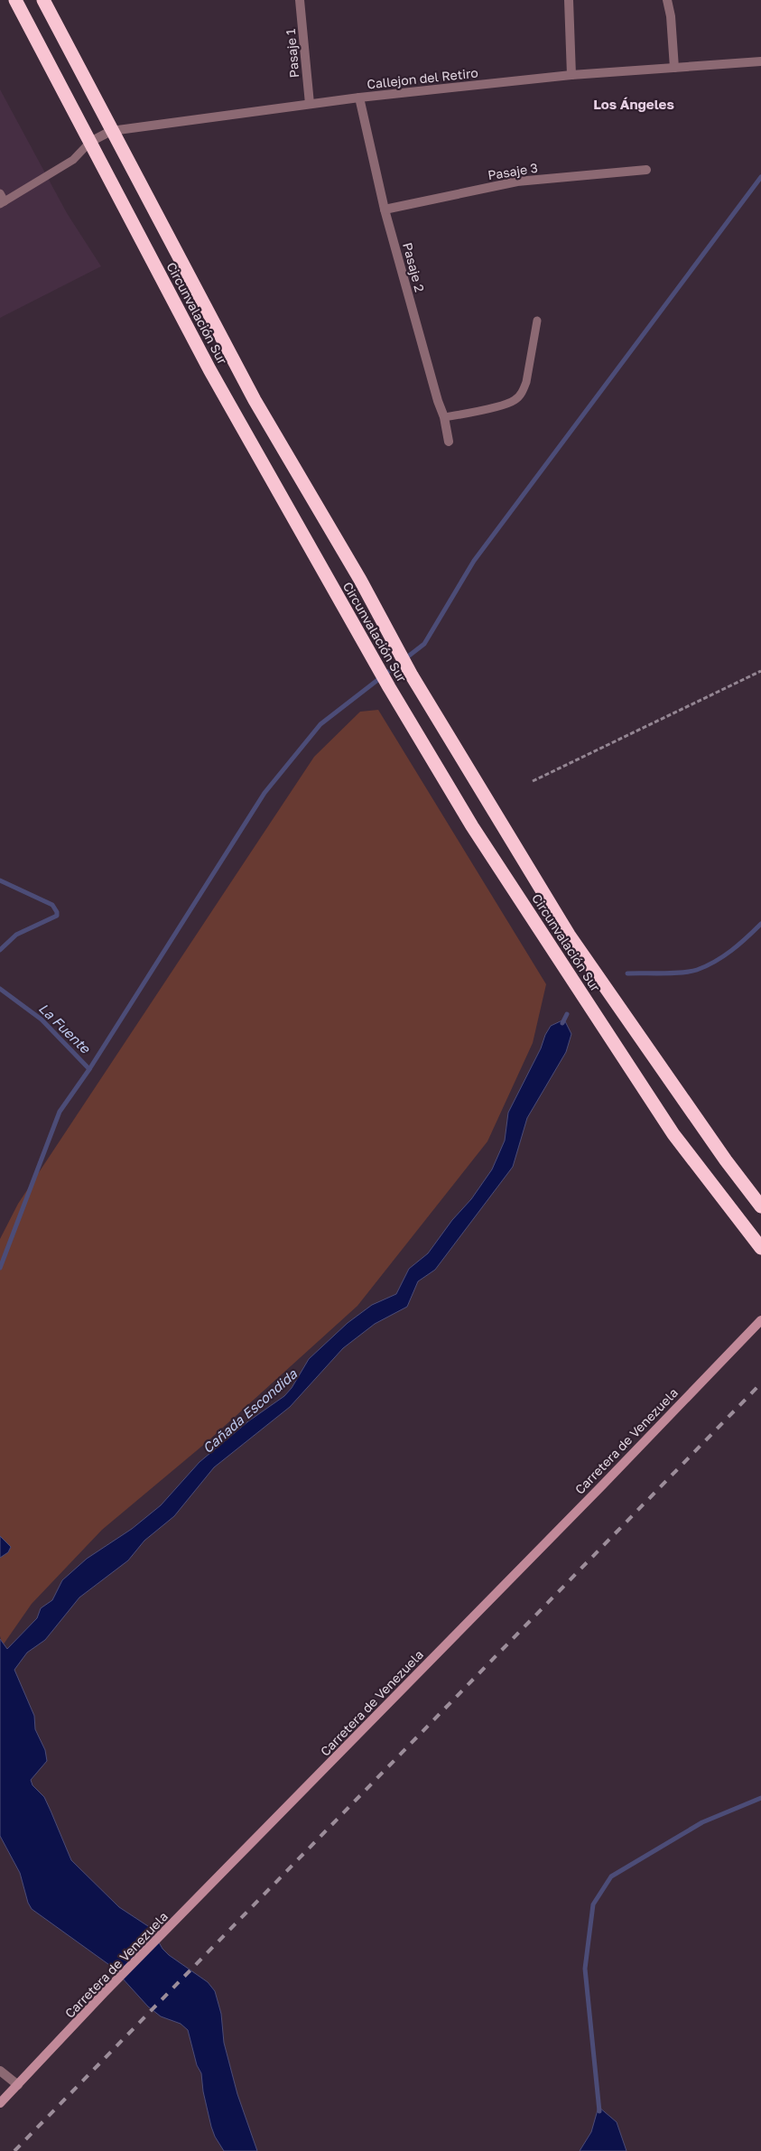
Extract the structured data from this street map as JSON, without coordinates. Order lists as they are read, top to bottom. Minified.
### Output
{"streets":{"highway":["Circunvalación Sur"],"main road":["Carretera de Venezuela"],"street":["Pasaje 1","Callejon del Retiro","Pasaje 3","Pasaje 2"]},"crossings":[["Pasaje 1","Callejon del Retiro"],["Callejon del Retiro","Pasaje 2"],["Callejon del Retiro","Circunvalación Sur"],["Pasaje 3","Pasaje 2"]],"districts":["Los Ángeles"],"water":["La Fuente","Cañada Escondida"]}
